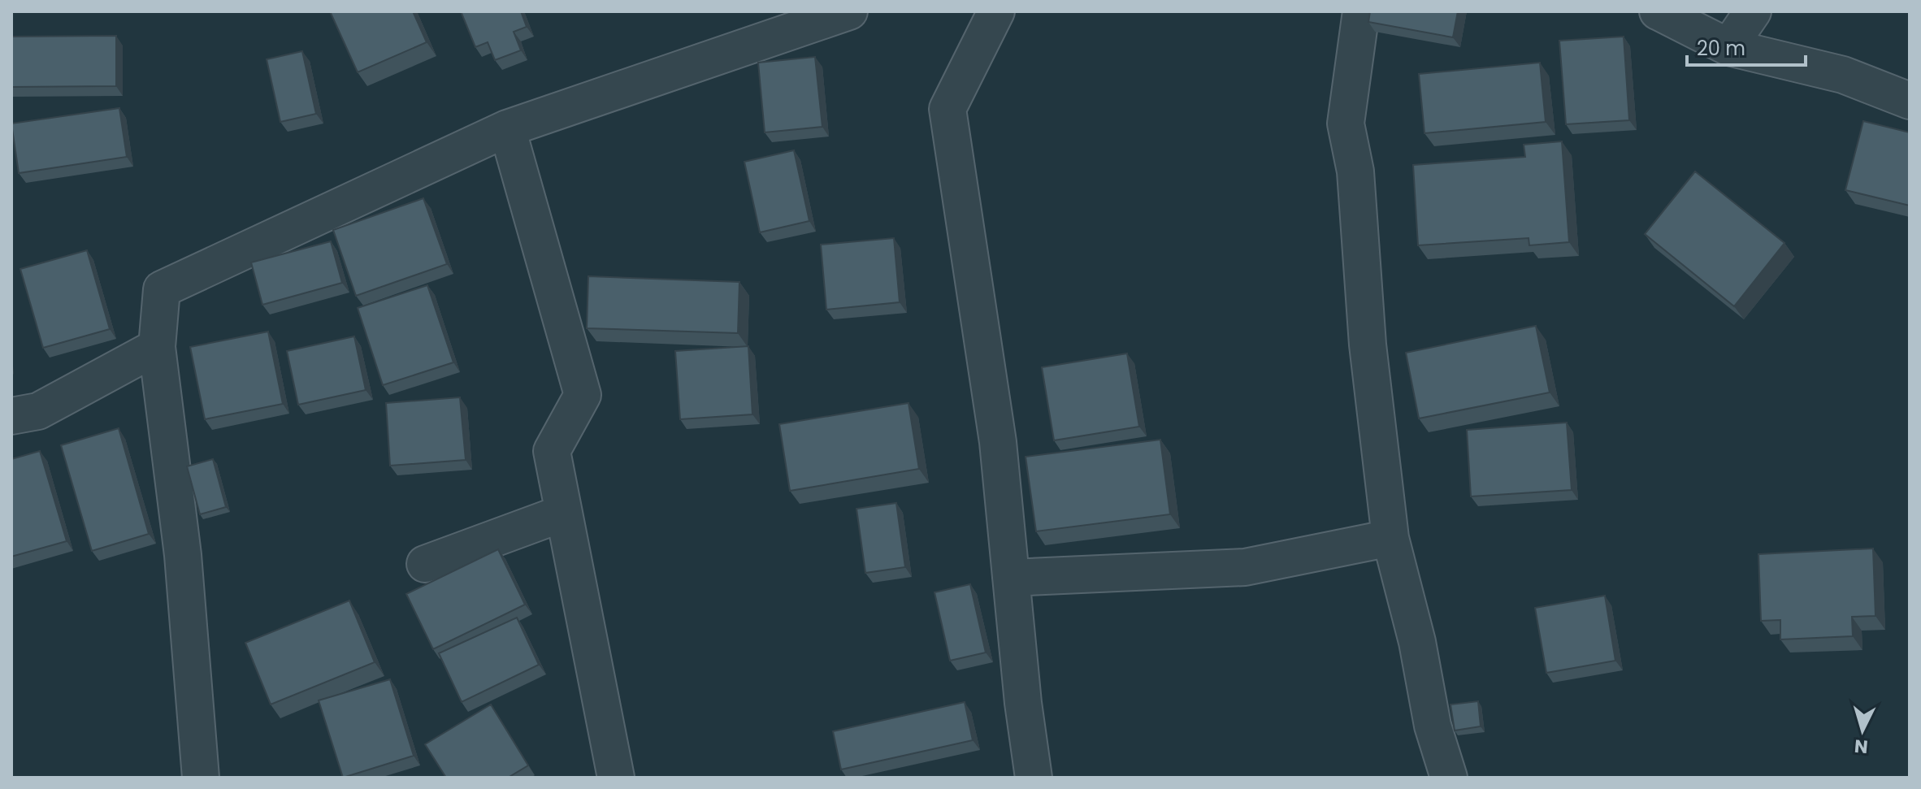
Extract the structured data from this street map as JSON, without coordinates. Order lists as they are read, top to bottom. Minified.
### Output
{"scale_bar":"20 m","north":"bottom"}
